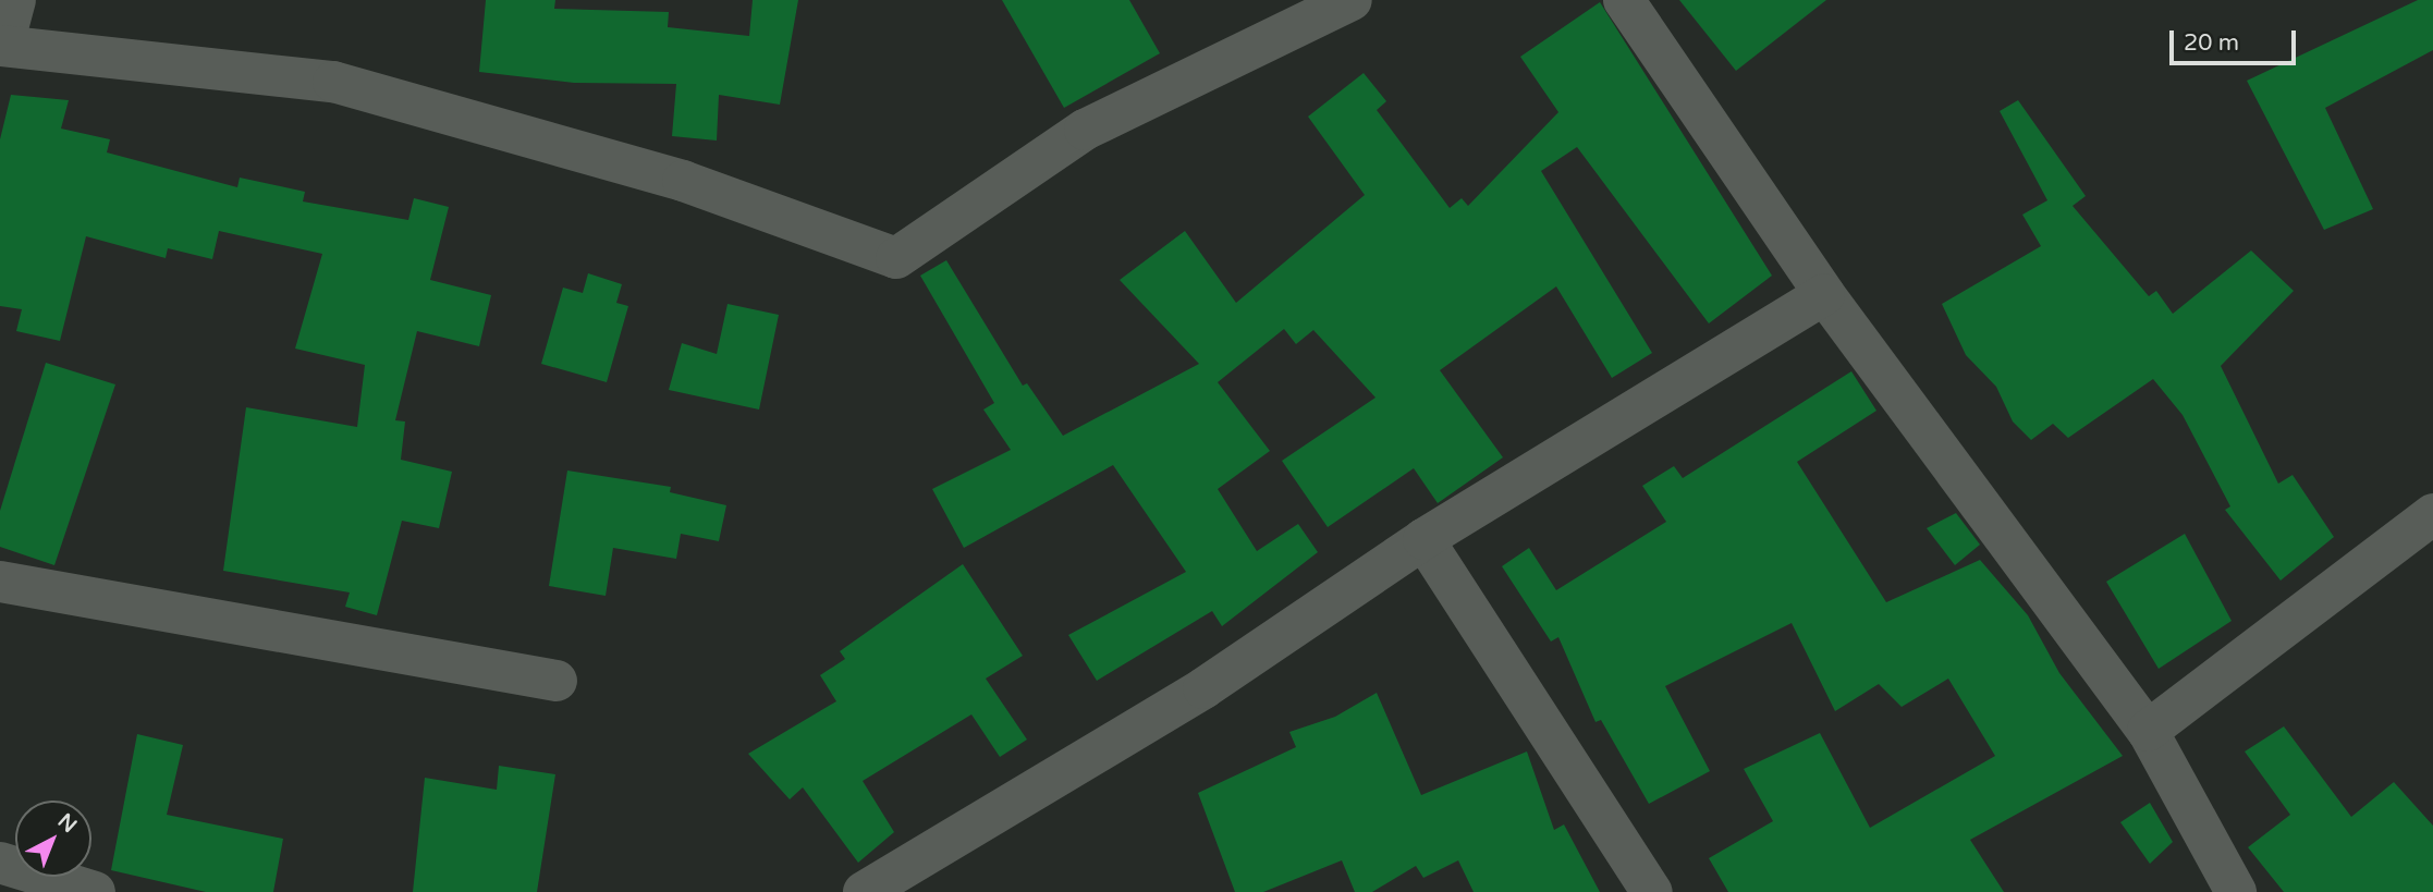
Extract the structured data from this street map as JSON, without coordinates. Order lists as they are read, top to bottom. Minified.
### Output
{"scale_bar":"20 m","north":"top right"}
